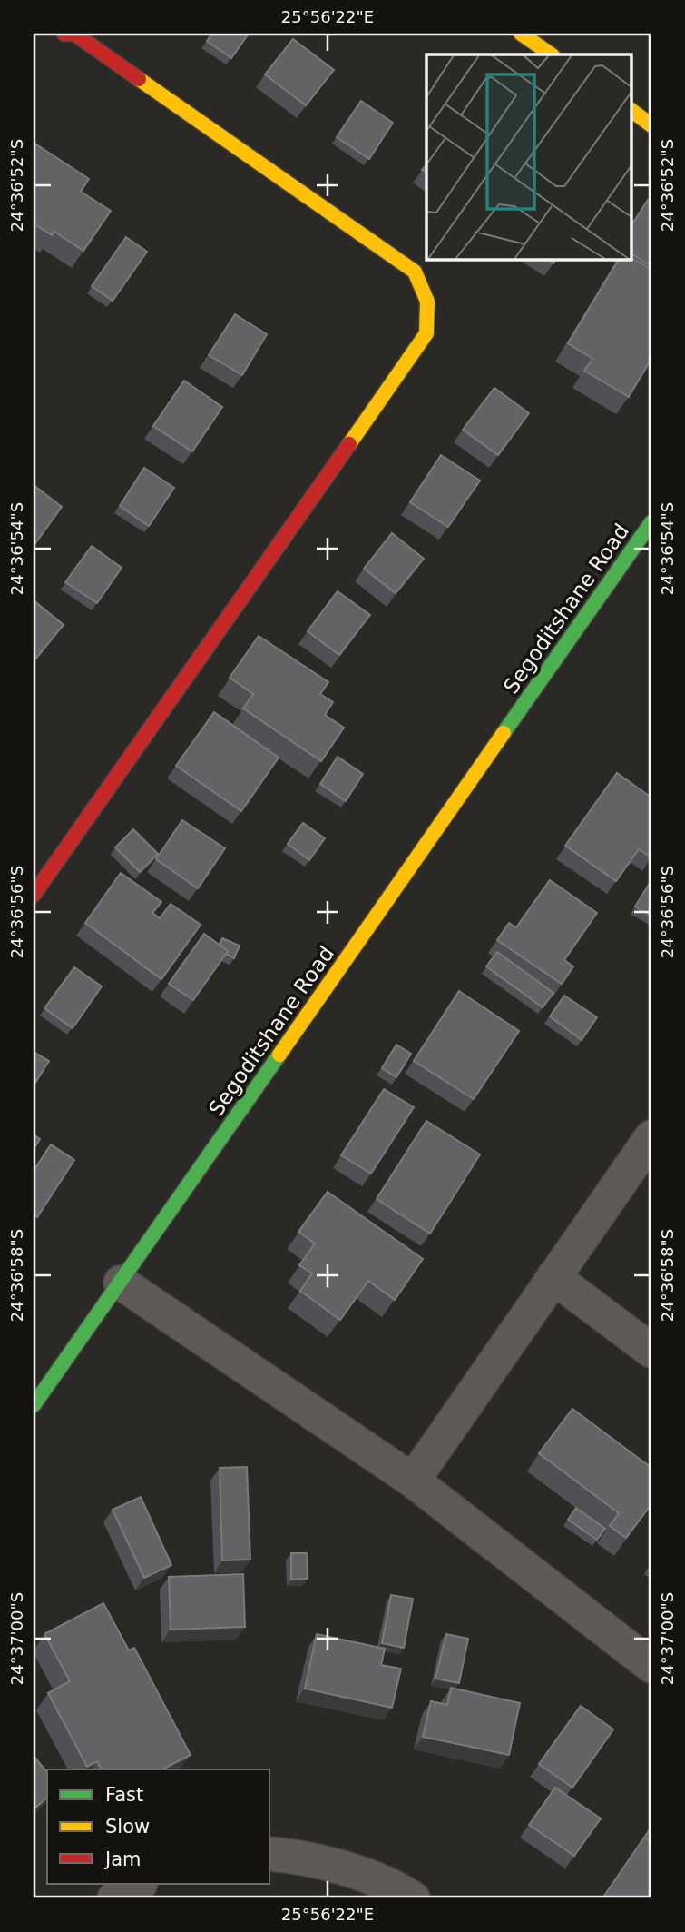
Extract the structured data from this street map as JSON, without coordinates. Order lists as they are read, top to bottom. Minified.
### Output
{"streets":{"street":["Segoditshane Road"]},"legend":["Fast","Slow","Jam"],"coordinates":["25°56'22\"E","24°36'52\"S","24°36'54\"S","24°36'56\"S","24°36'58\"S","24°37'00\"S"]}
